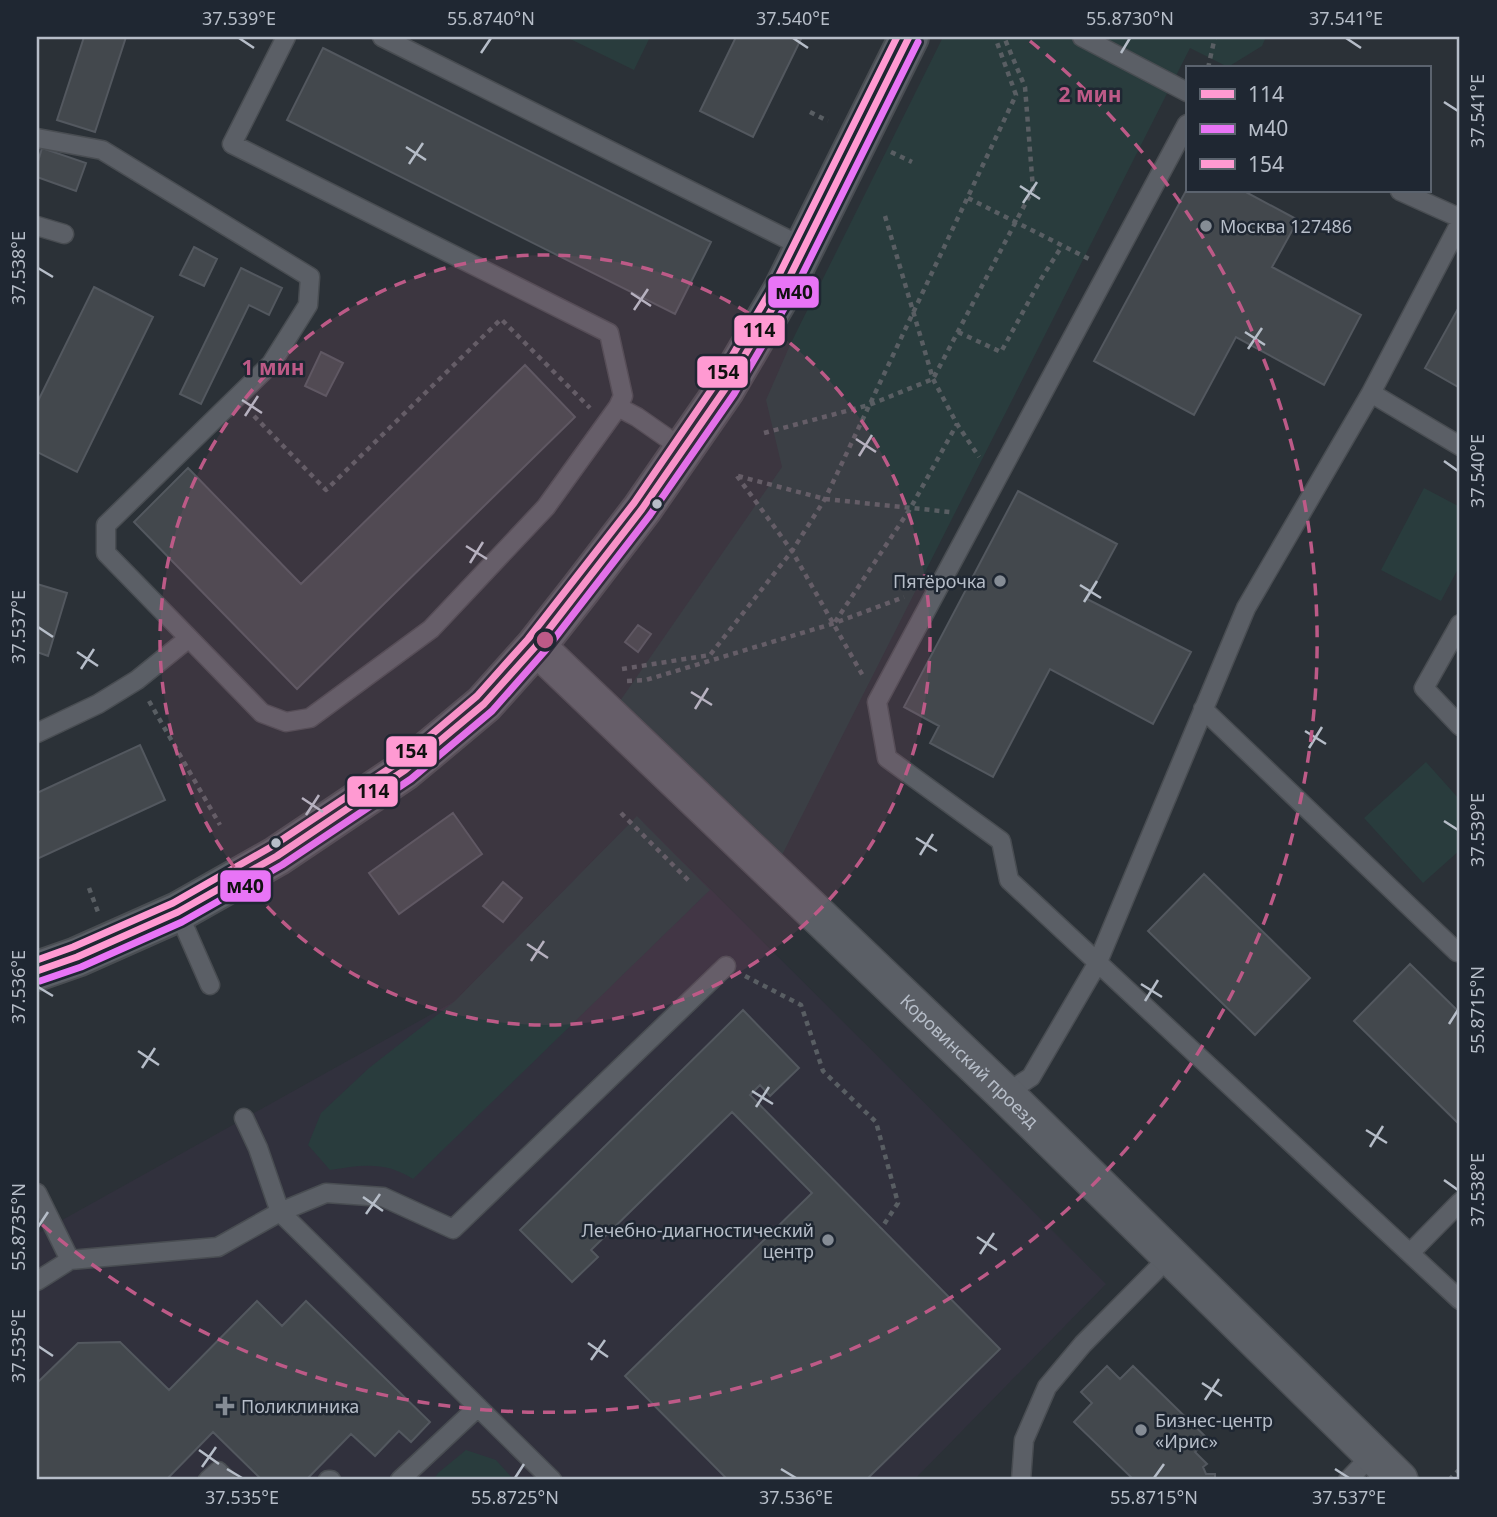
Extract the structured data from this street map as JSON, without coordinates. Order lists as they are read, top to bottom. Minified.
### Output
{"streets":{"street":["Коровинский проезд"]},"places":{"other":["Москва 127486","Пятёрочка","Лечебно-диагностический центр","Бизнес-центр «Ирис»"],"health":["Поликлиника"]},"lines":["transit line 114","transit line 154","transit line м40"],"legend":["114","м40","154"],"coordinates":["37.539°E","55.8740°N","37.540°E","55.8730°N","37.541°E","37.538°E","37.537°E","37.536°E","55.8715°N","55.8735°N","37.535°E","55.8725°N"],"rings":["2 мин","1 мин"]}
